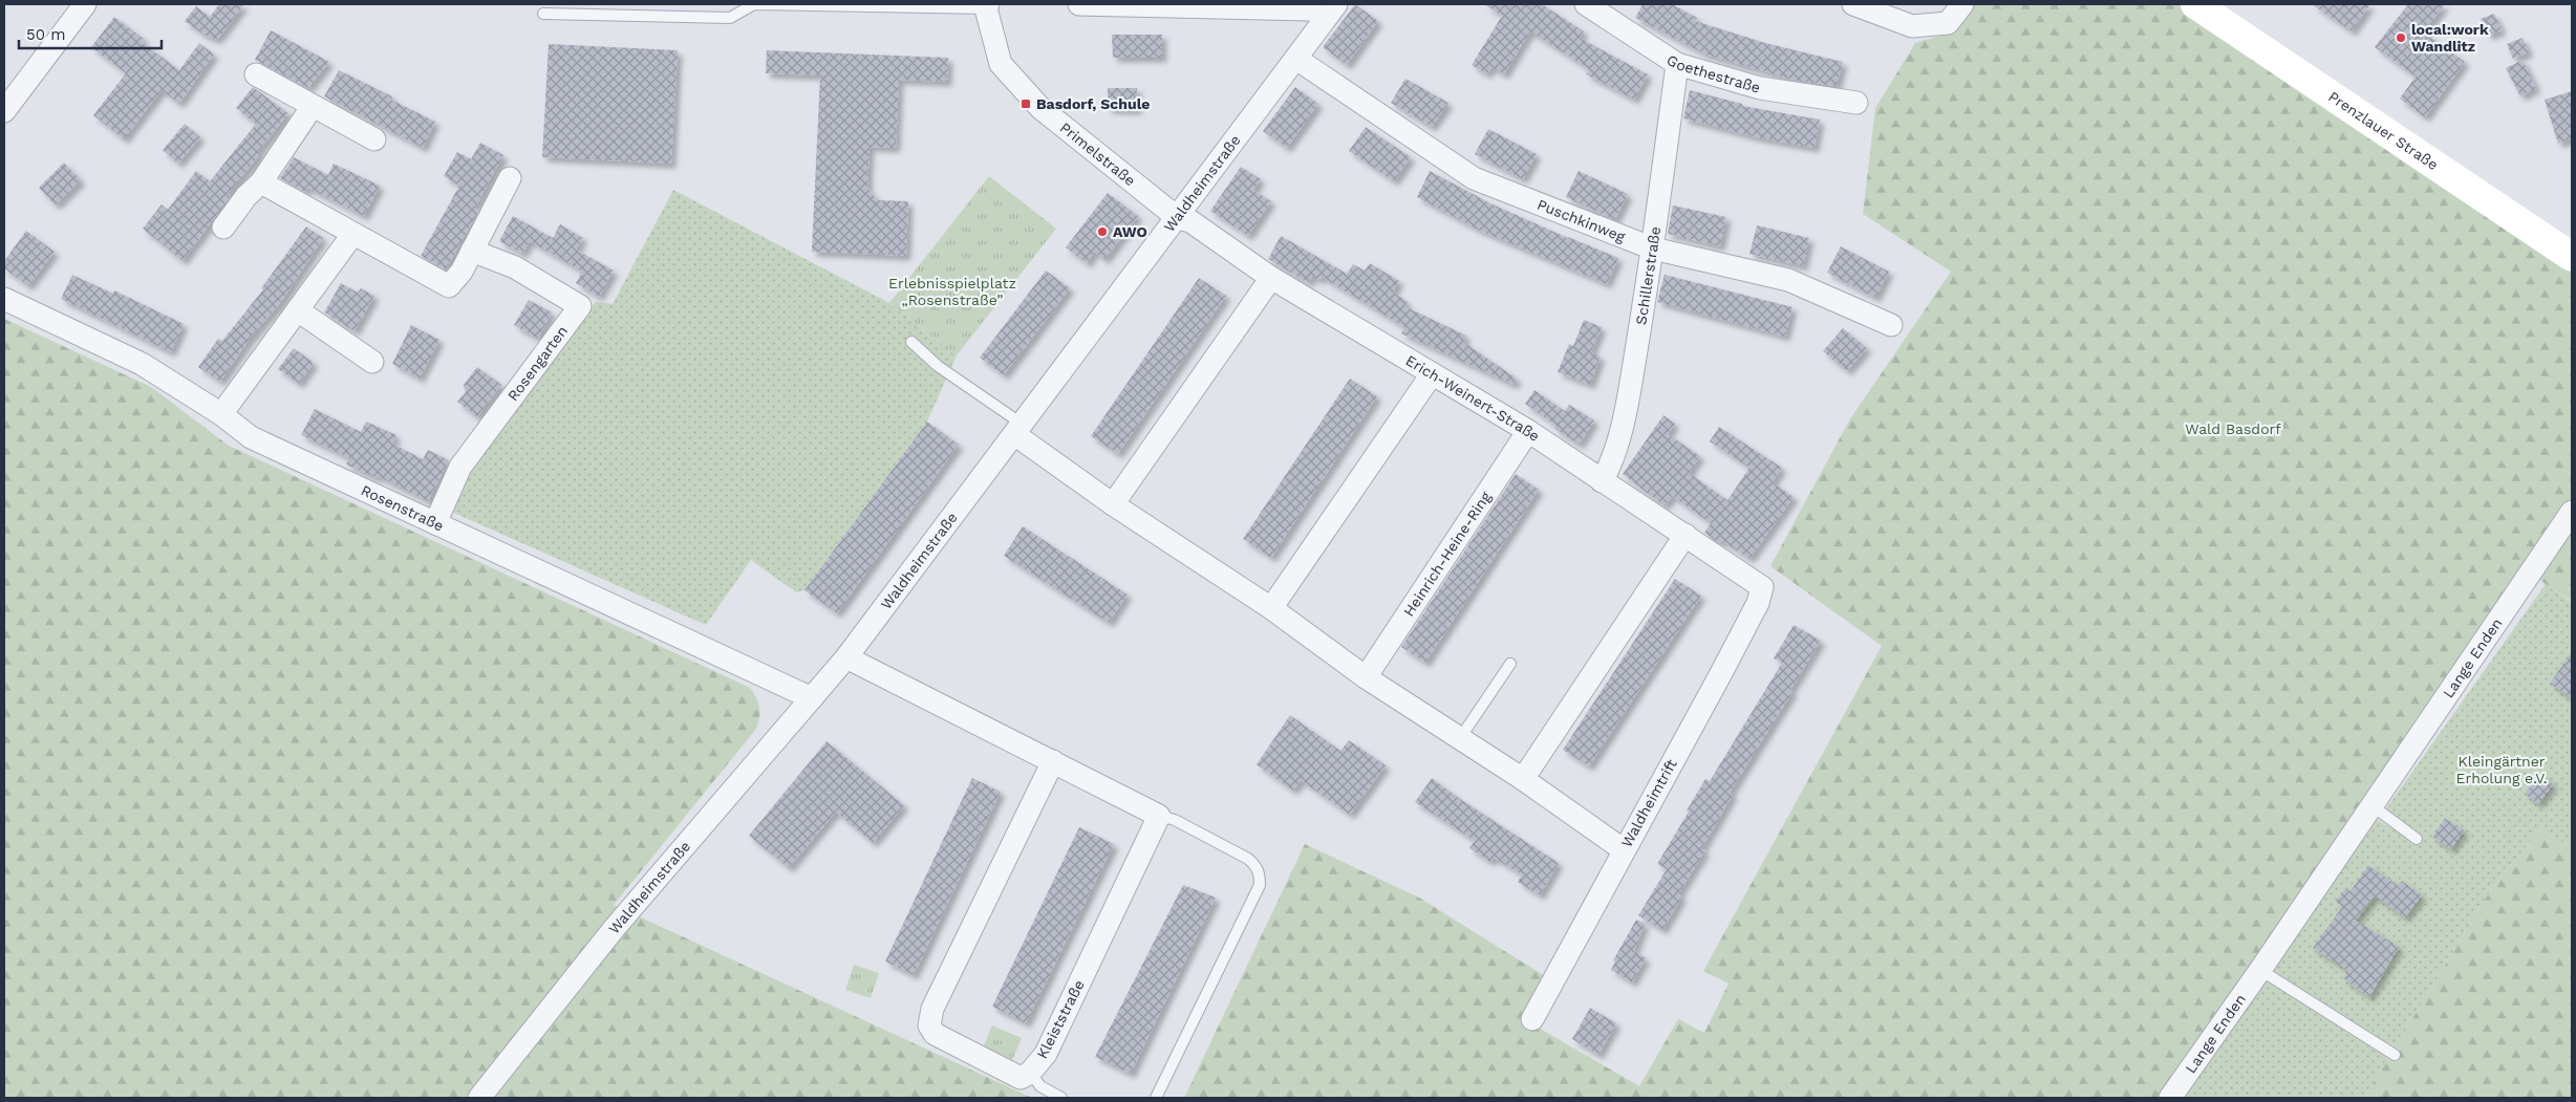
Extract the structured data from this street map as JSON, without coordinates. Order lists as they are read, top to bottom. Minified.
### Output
{"streets":{"main road":["Prenzlauer Straße"],"street":["Goethestraße","Primelstraße","Waldheimstraße","Puschkinweg","Schillerstraße","Rosengarten","Erich-Weinert-Straße","Rosenstraße","Heinrich-Heine-Ring","Lange Enden","Waldheimtrift","Kleiststraße"]},"crossings":[["Goethestraße","Schillerstraße"],["Primelstraße","Waldheimstraße"],["Primelstraße","Erich-Weinert-Straße"],["Waldheimstraße","Puschkinweg"],["Waldheimstraße","Erich-Weinert-Straße"],["Waldheimstraße","Rosenstraße"],["Puschkinweg","Schillerstraße"],["Schillerstraße","Erich-Weinert-Straße"],["Rosengarten","Rosenstraße"],["Erich-Weinert-Straße","Heinrich-Heine-Ring"],["Erich-Weinert-Straße","Waldheimtrift"]],"parks":["Erlebnisspielplatz „Rosenstraße”","Wald Basdorf","Kleingärtner Erholung e.V."],"places":{"other":["local:work Wandlitz","AWO"],"transit":["Basdorf, Schule"]},"scale_bar":"50 m"}
